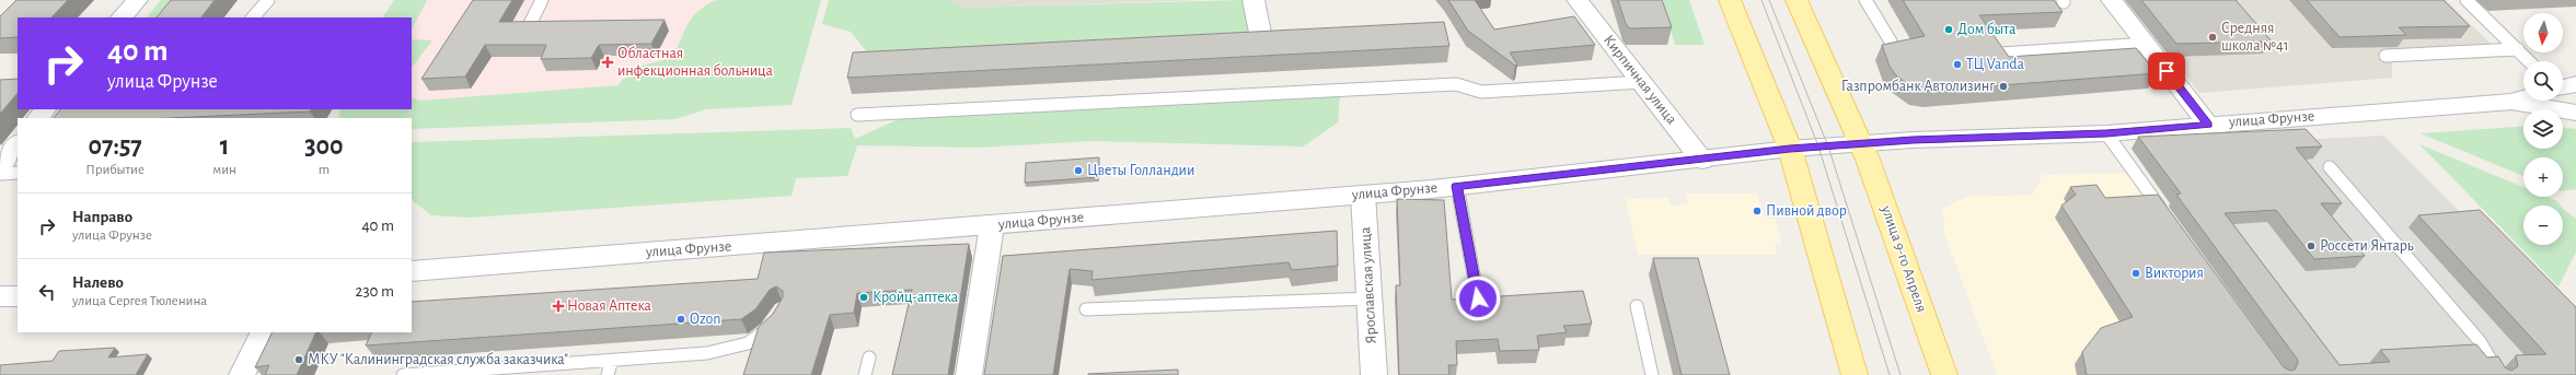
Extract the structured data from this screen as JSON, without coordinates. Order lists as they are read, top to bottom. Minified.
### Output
{"streets":{"main road":["Кирпичная улица","улица Фрунзе","улица 9-го Апреля","Ярославская улица"]},"crossings":[["Кирпичная улица","улица Фрунзе"],["улица Фрунзе","улица 9-го Апреля"],["улица Фрунзе","Ярославская улица"]],"places":{"other":["Дом быта","Средняя школа №41","ТЦ Vanda","Газпромбанк Автолизинг","Цветы Голландии","Пивной двор","Россети Янтарь","Виктория","Кройц-аптека","Ozon","МКУ \"Калининградская служба заказчика\""],"health":["Областная инфекционная больница","Новая Аптека"]},"north":"bottom","page":{"map_buttons":["+","−"],"turn":["40 m","улица Фрунзе"],"eta":["07:57","Прибытие","1","мин","300","m"],"list":[{"name":"Направо","note":"улица Фрунзе","value":"40 m"},{"name":"Налево","note":"улица Сергея Тюленина","value":"230 m"}]}}
